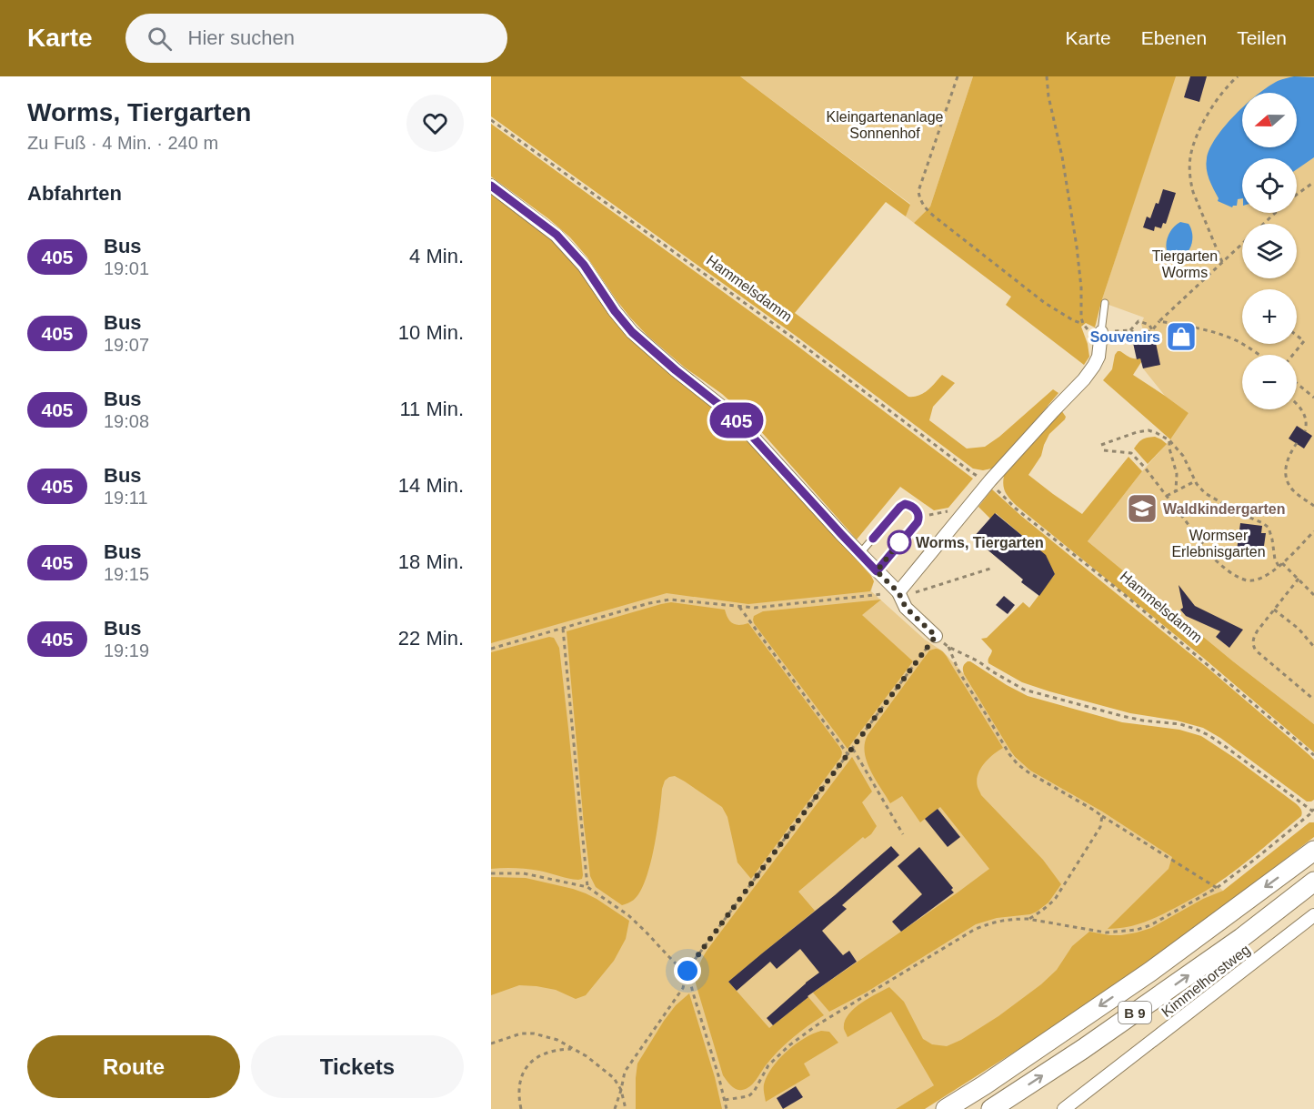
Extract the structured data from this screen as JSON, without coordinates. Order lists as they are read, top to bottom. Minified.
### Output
{"streets":{"highway":["B 9"],"street":["Kimmelhorstweg"],"path":["Hammelsdamm"]},"parks":["Kleingartenanlage Sonnenhof","Tiergarten Worms","Wormser Erlebnisgarten"],"places":{"shop":["Souvenirs"],"school or university":["Waldkindergarten"],"other":["Worms, Tiergarten"]},"lines":["bus line 405"],"north":"left","page":{"header":"Karte","search":"Hier suchen","nav":["Karte","Ebenen","Teilen"],"heading":[["Worms, Tiergarten","Zu Fuß · 4 Min. · 240 m"],"Abfahrten"],"on_map":"405","map_buttons":["+","−"],"list":[{"mark":"405","name":"Bus","note":"19:01","value":"4 Min."},{"mark":"405","name":"Bus","note":"19:07","value":"10 Min."},{"mark":"405","name":"Bus","note":"19:08","value":"11 Min."},{"mark":"405","name":"Bus","note":"19:11","value":"14 Min."},{"mark":"405","name":"Bus","note":"19:15","value":"18 Min."},{"mark":"405","name":"Bus","note":"19:19","value":"22 Min."}],"buttons":["Route","Tickets"]}}
